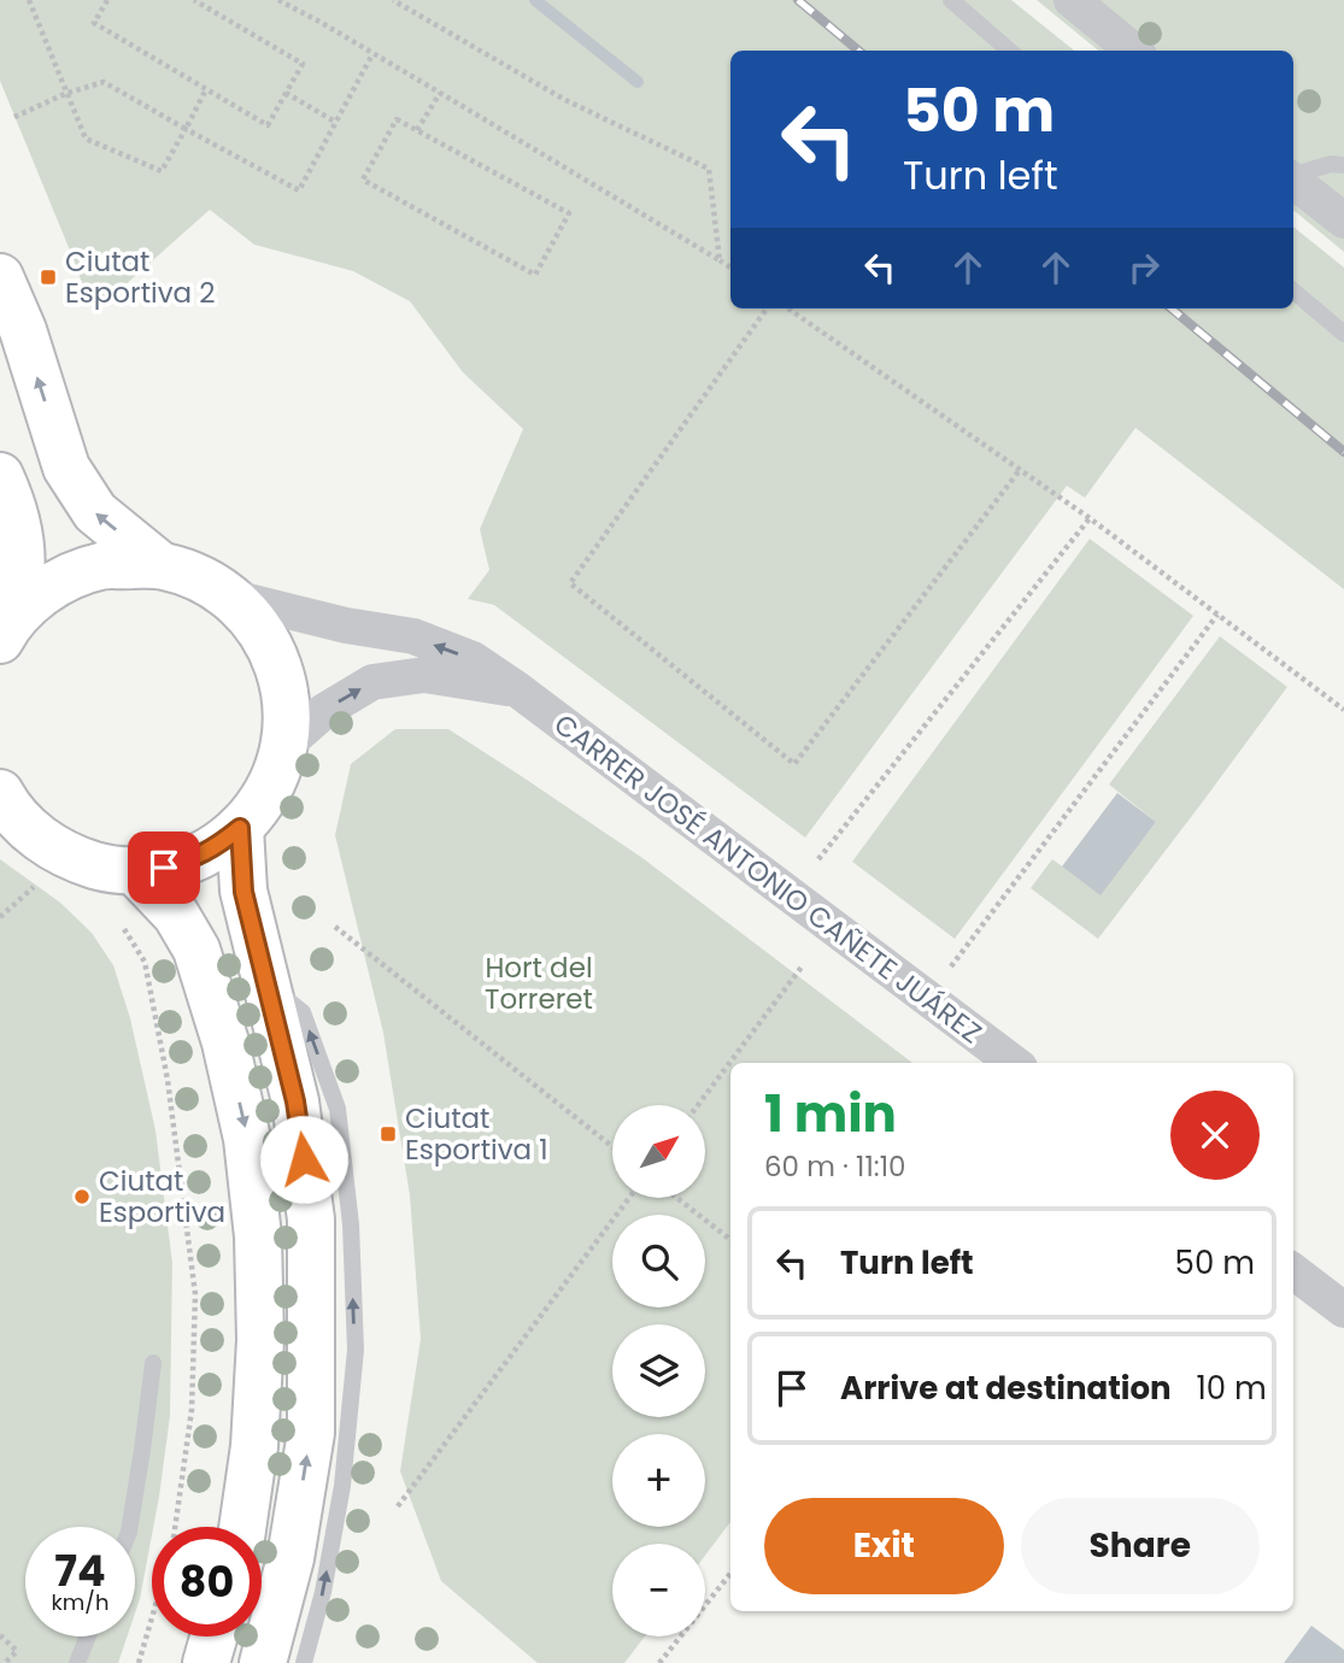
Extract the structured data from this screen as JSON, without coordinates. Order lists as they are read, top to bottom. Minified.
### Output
{"streets":{"street":["CARRER JOSÉ ANTONIO CAÑETE JUÁREZ"]},"parks":["Hort del Torreret"],"places":{"transit":["Ciutat Esportiva 2","Ciutat Esportiva 1"],"other":["Ciutat Esportiva"]},"north":"top right","page":{"turn":["50 m","Turn left"],"heading":["1 min","60 m · 11:10"],"map_buttons":["+","−"],"list":[{"name":"Turn left","value":"50 m"},{"name":"Arrive at destination","value":"10 m"}],"buttons":["Exit","Share"],"speed":"74 km/h","limit":"80"}}
